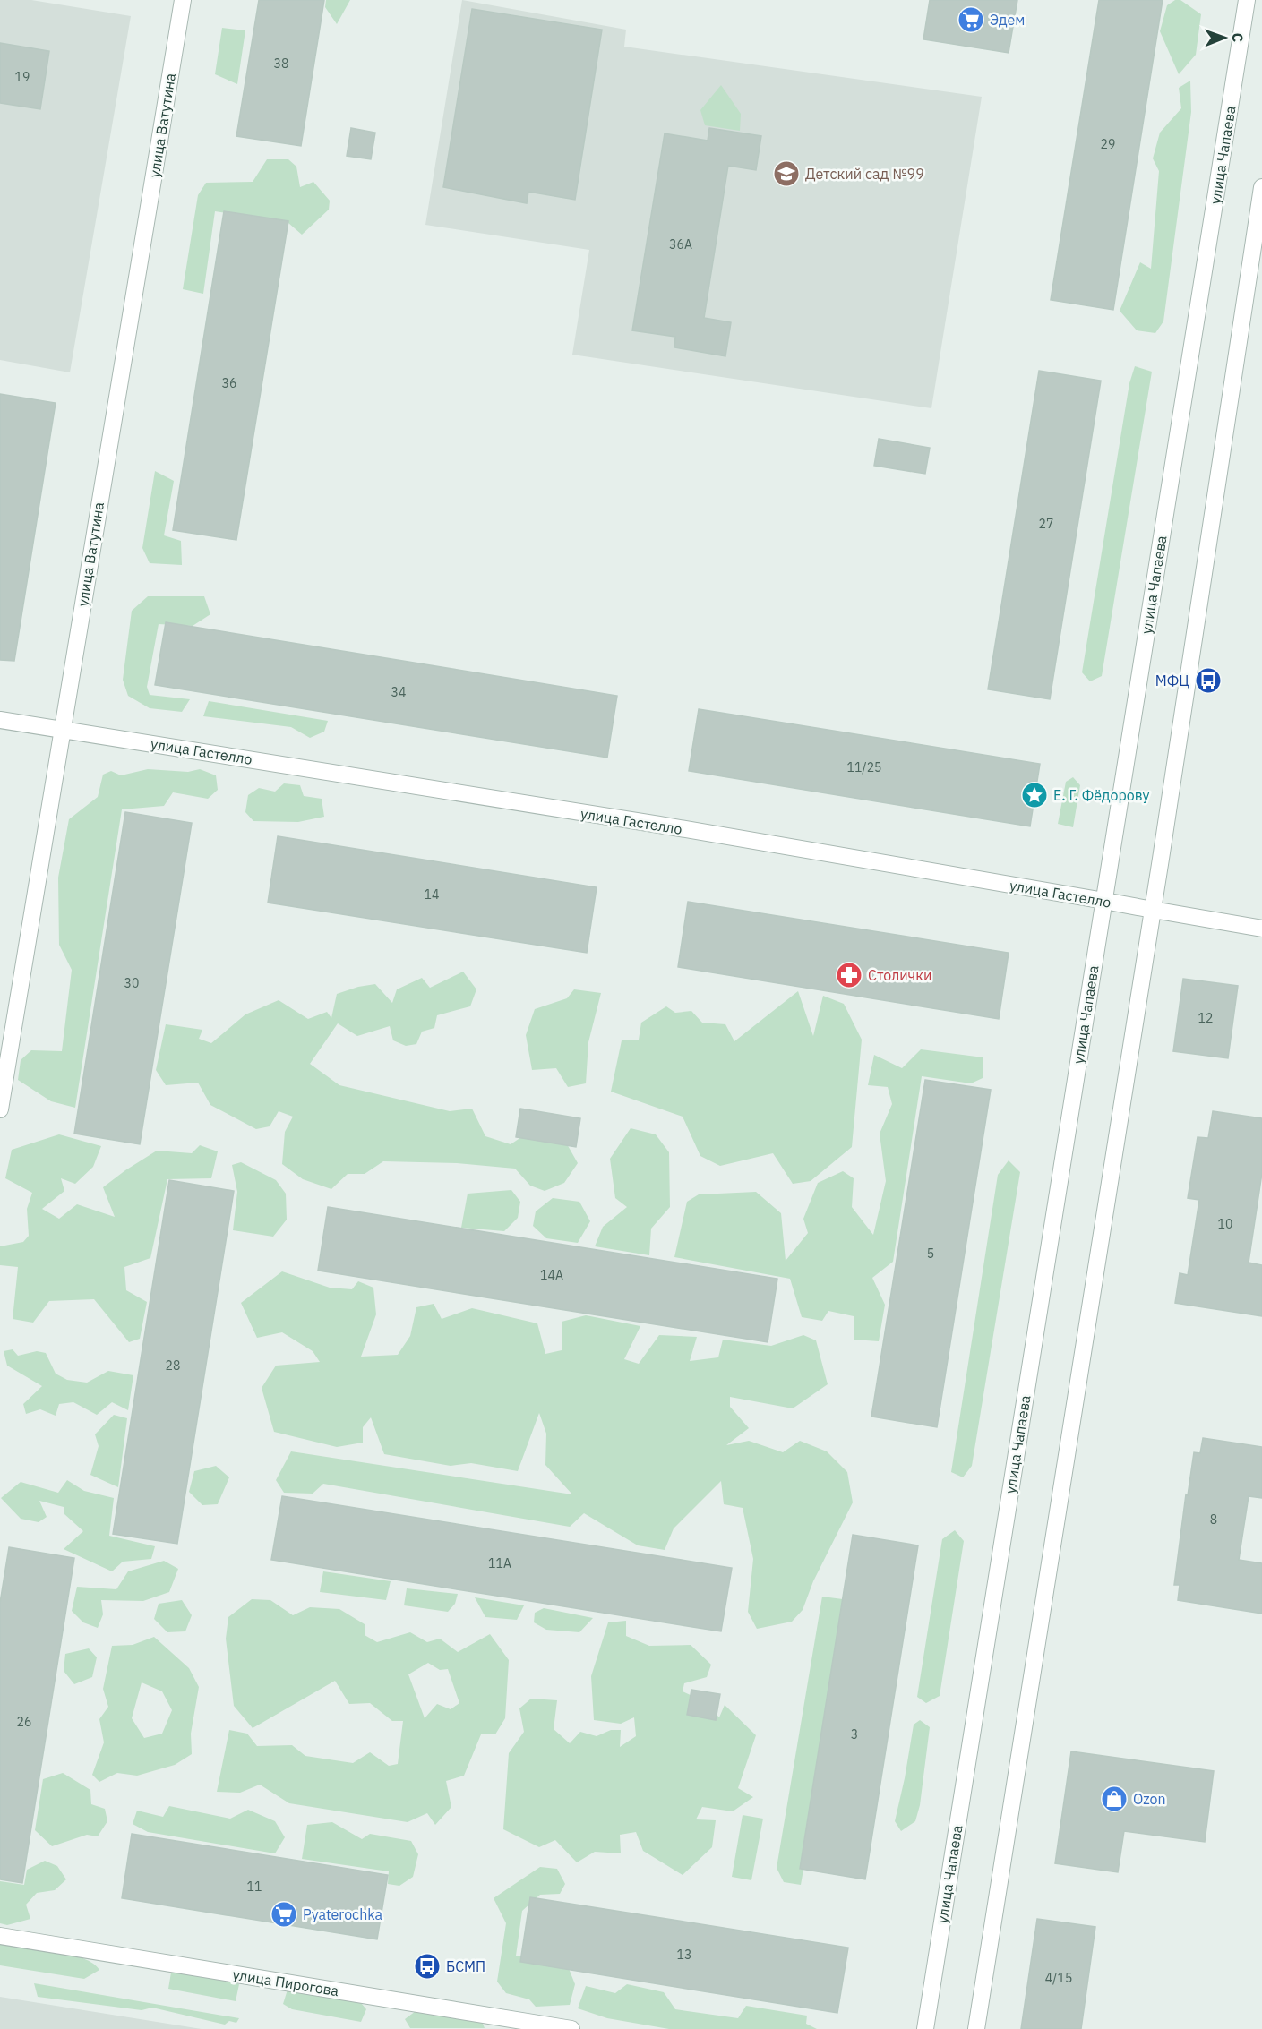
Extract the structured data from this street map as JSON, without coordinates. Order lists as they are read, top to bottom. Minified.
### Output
{"streets":{"street":["улица Ватутина","улица Чапаева","улица Гастелло","улица Пирогова"]},"crossings":[["улица Ватутина","улица Гастелло"],["улица Чапаева","улица Гастелло"]],"places":{"supermarket":["Эдем","Pyaterochka"],"school or university":["Детский сад №99"],"bus stop":["МФЦ","БСМП"],"place":["Е. Г. Фёдорову"],"pharmacy":["Столички"],"shop":["Ozon"]},"house_numbers":["38","19","29","36А","36","27","34","11/25","14","30","12","10","5","14А","28","8","11А","26","3","11","13","4/15"],"north":"right"}
